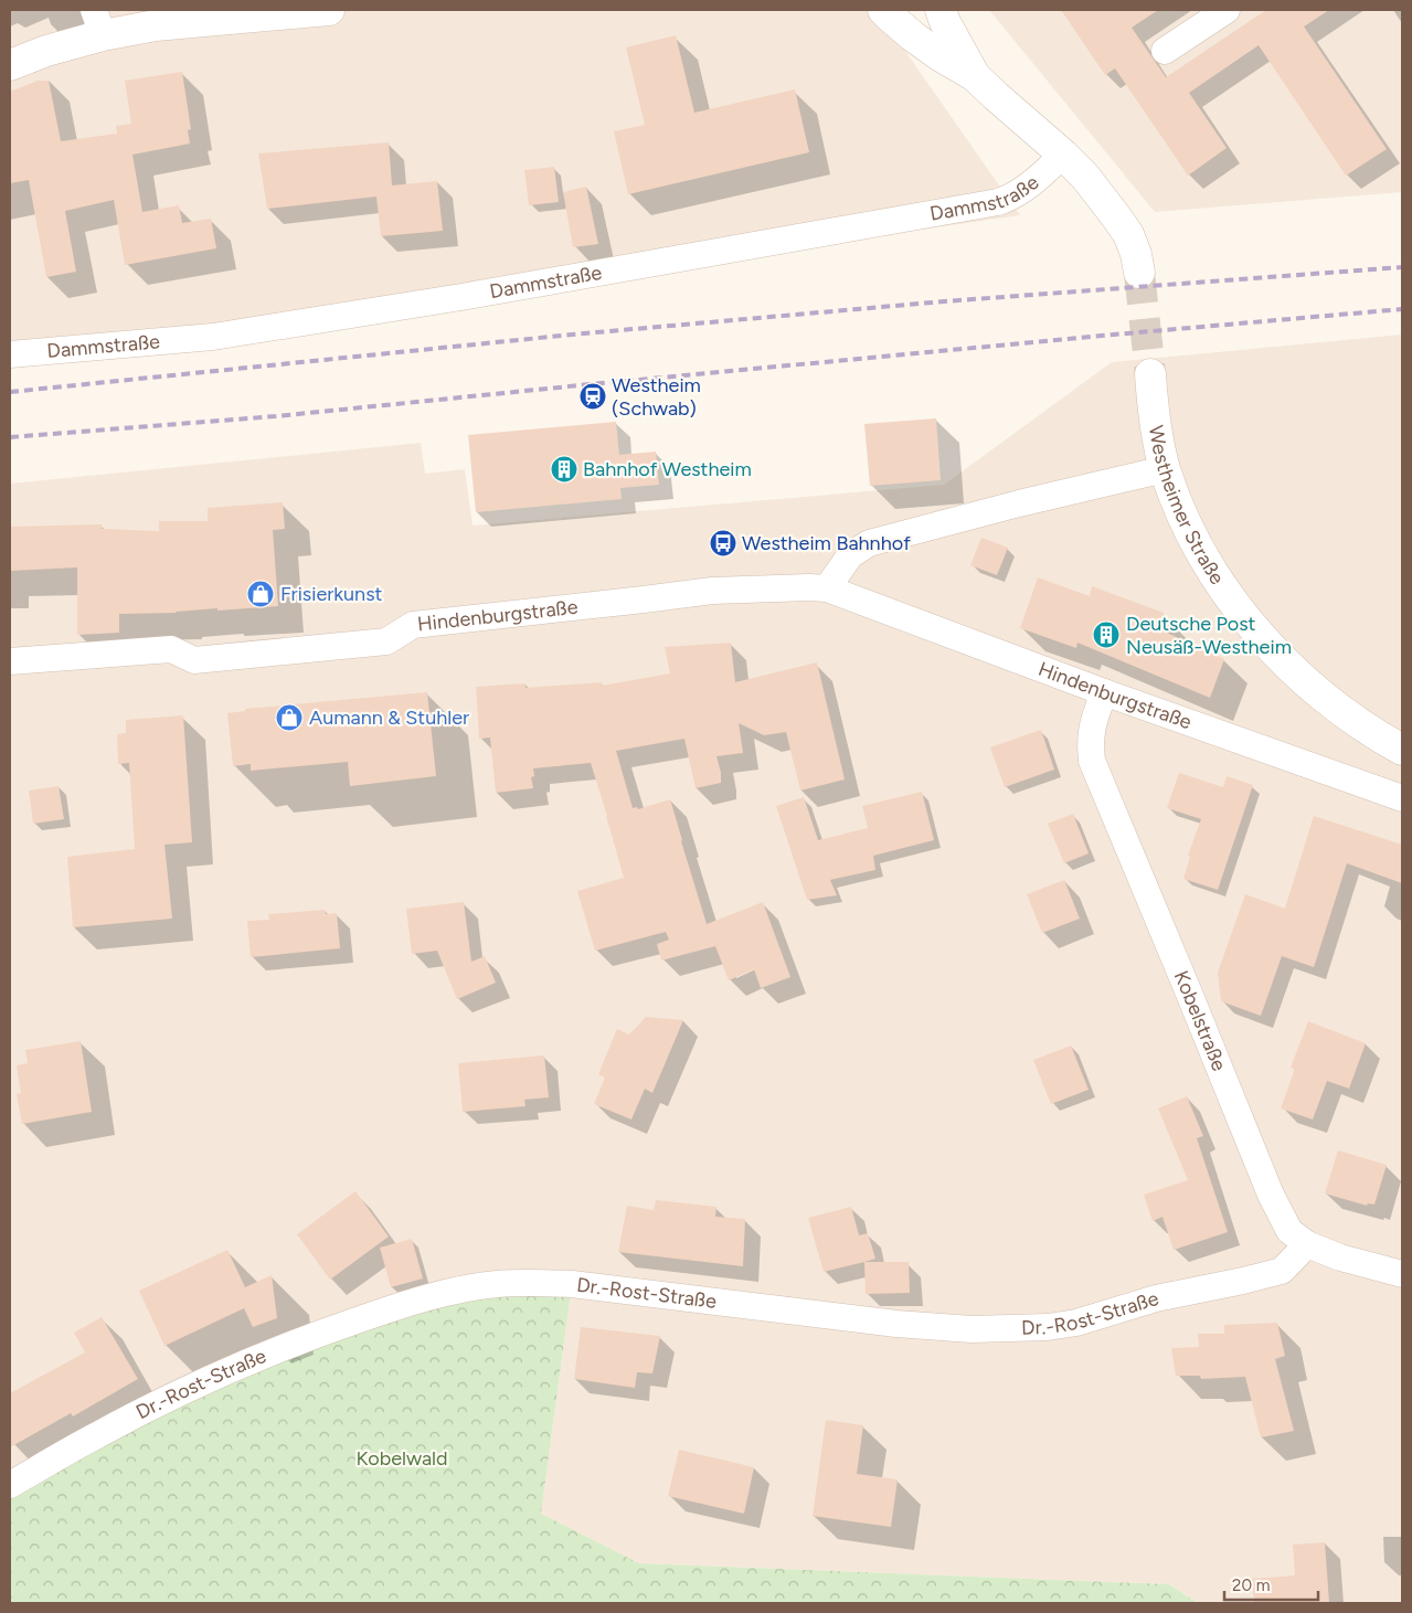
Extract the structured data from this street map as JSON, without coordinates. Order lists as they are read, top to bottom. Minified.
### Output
{"streets":{"street":["Dammstraße","Westheimer Straße","Hindenburgstraße","Kobelstraße","Dr.-Rost-Straße"]},"crossings":[["Hindenburgstraße","Kobelstraße"],["Kobelstraße","Dr.-Rost-Straße"]],"parks":["Kobelwald"],"places":{"station":["Westheim (Schwab)"],"building":["Bahnhof Westheim","Deutsche Post Neusäß-Westheim"],"bus stop":["Westheim Bahnhof"],"shop":["Frisierkunst","Aumann & Stuhler"]},"scale_bar":"20 m"}
